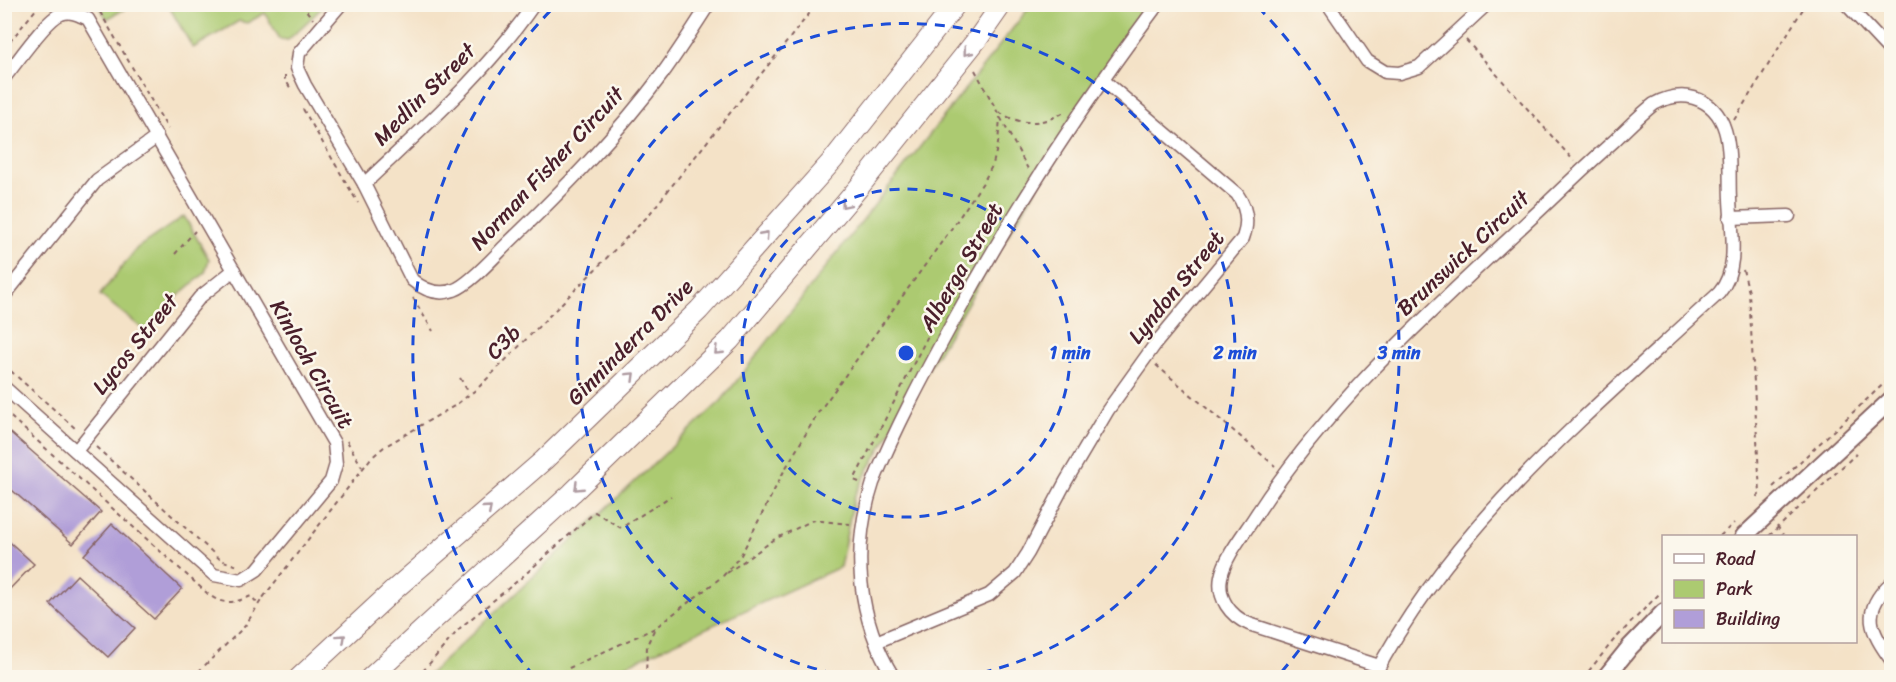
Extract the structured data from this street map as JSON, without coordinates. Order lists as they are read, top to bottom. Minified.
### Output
{"streets":{"main road":["Ginninderra Drive"],"street":["Medlin Street","Norman Fisher Circuit","Brunswick Circuit","Alberga Street","Lyndon Street","Lycos Street","Kinloch Circuit"],"path":["C3b"]},"crossings":[["Medlin Street","Norman Fisher Circuit"],["Alberga Street","Lyndon Street"],["Lycos Street","Kinloch Circuit"]],"legend":["Road","Park","Building"],"rings":["1 min","2 min","3 min"]}
